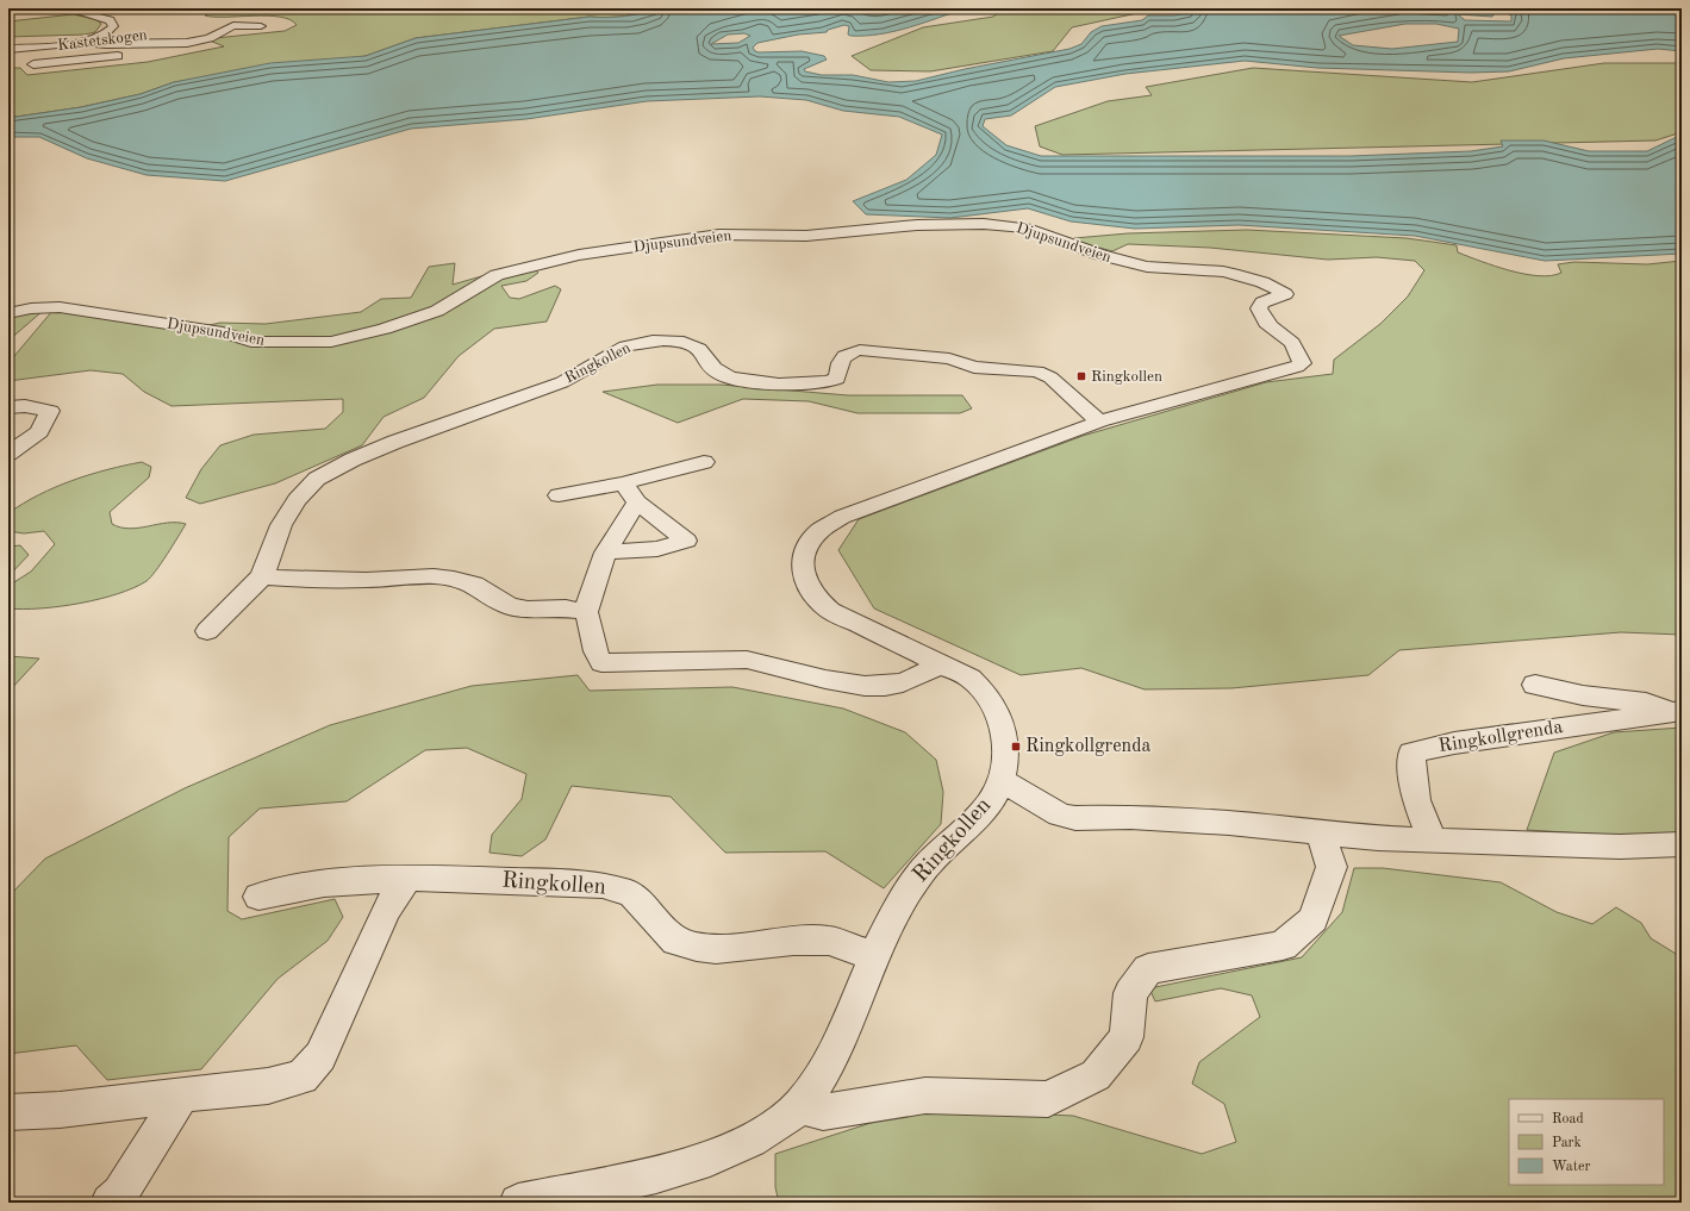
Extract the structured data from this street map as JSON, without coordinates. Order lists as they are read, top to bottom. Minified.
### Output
{"streets":{"street":["Kastetskogen","Djupsundveien","Ringkollen","Ringkollgrenda"]},"crossings":[["Djupsundveien","Ringkollen"]],"places":{"transit":["Ringkollen","Ringkollgrenda"]},"legend":["Road","Park","Water"]}
